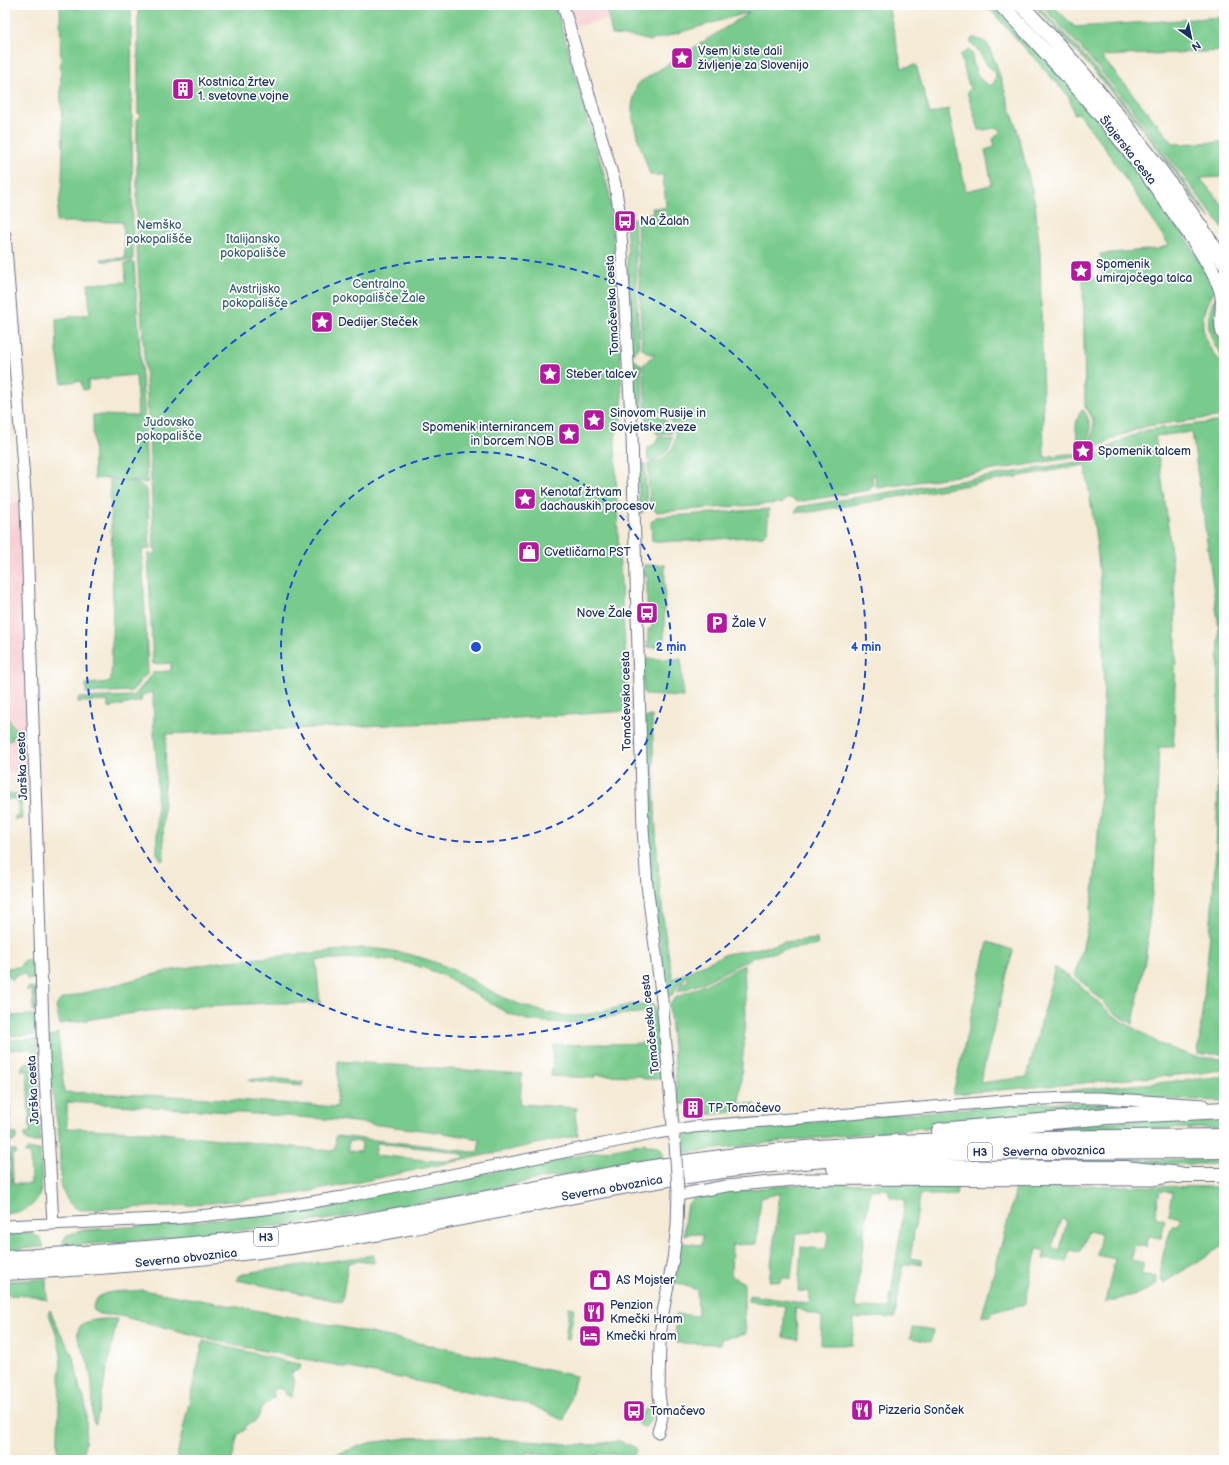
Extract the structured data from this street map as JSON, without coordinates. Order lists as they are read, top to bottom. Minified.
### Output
{"streets":{"highway":["Severna obvoznica","H3"],"main road":["Štajerska cesta"],"street":["Tomačevska cesta","Jarška cesta"]},"parks":["Nemško pokopališče","Italijansko pokopališče","Centralno pokopališče Žale","Avstrijsko pokopališče","Judovsko pokopališče"],"places":{"place":["Vsem ki ste dali življenje za Slovenijo","Spomenik umirajočega talca","Dedijer Steček","Steber talcev","Sinovom Rusije in Sovjetske zveze","Spomenik internirancem in borcem NOB","Spomenik talcem","Kenotaf žrtvam dachauskih procesov"],"building":["Kostnica žrtev 1. svetovne vojne","TP Tomačevo"],"bus stop":["Na Žalah","Nove Žale","Tomačevo"],"shop":["Cvetličarna PST","AS Mojster"],"parking":["Žale V"],"restaurant":["Penzion Kmečki Hram","Pizzeria Sonček"],"hotel":["Kmečki hram"]},"north":"bottom right","rings":["2 min","4 min"]}
